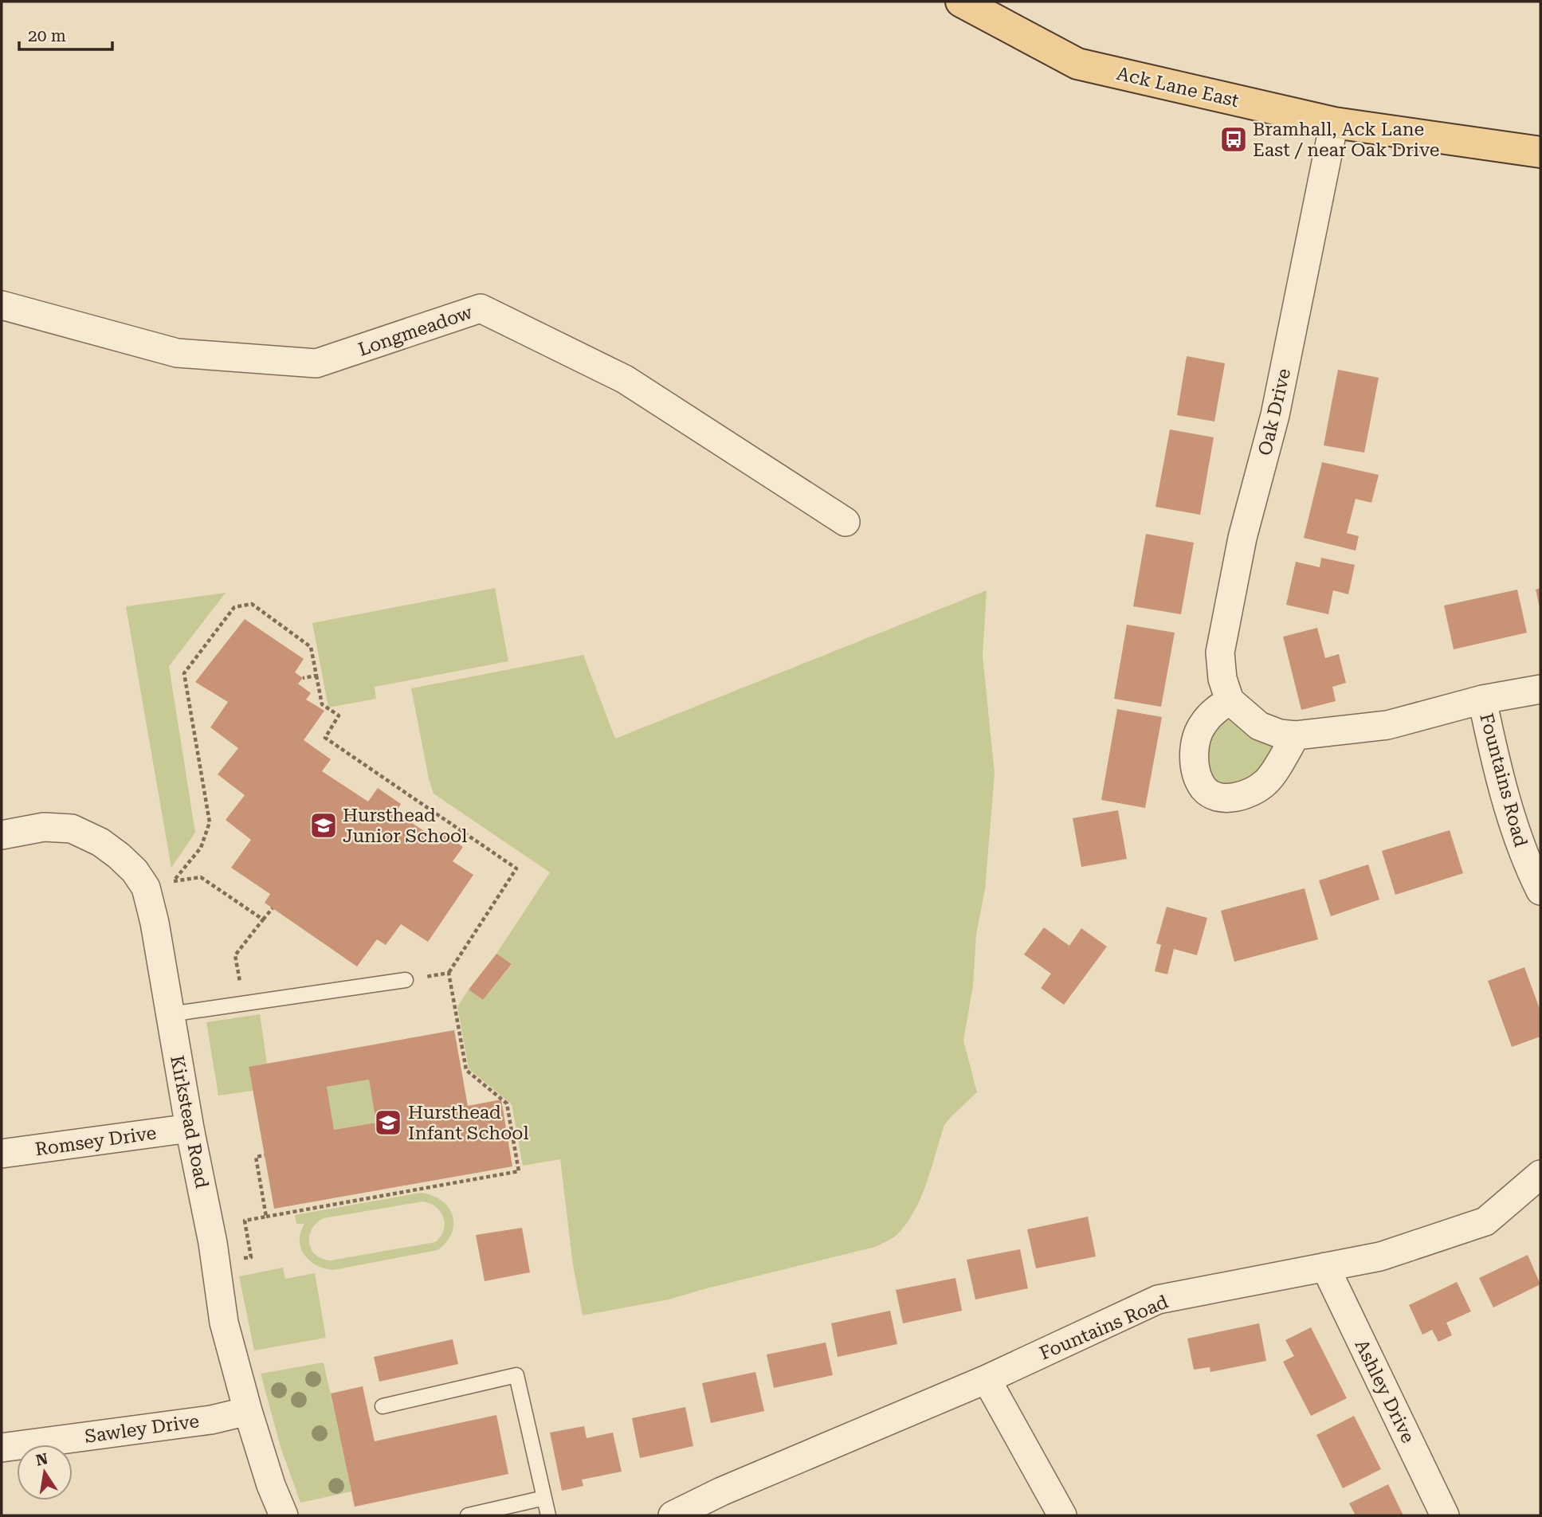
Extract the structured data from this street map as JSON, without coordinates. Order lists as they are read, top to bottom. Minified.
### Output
{"streets":{"main road":["Ack Lane East"],"street":["Longmeadow","Oak Drive","Fountains Road","Kirkstead Road","Romsey Drive","Ashley Drive","Sawley Drive"]},"crossings":[["Ack Lane East","Oak Drive"],["Fountains Road","Ashley Drive"],["Kirkstead Road","Romsey Drive"],["Kirkstead Road","Sawley Drive"]],"places":{"bus stop":["Bramhall, Ack Lane East / near Oak Drive"],"school or university":["Hursthead Junior School","Hursthead Infant School"]},"scale_bar":"20 m","north":"top"}
